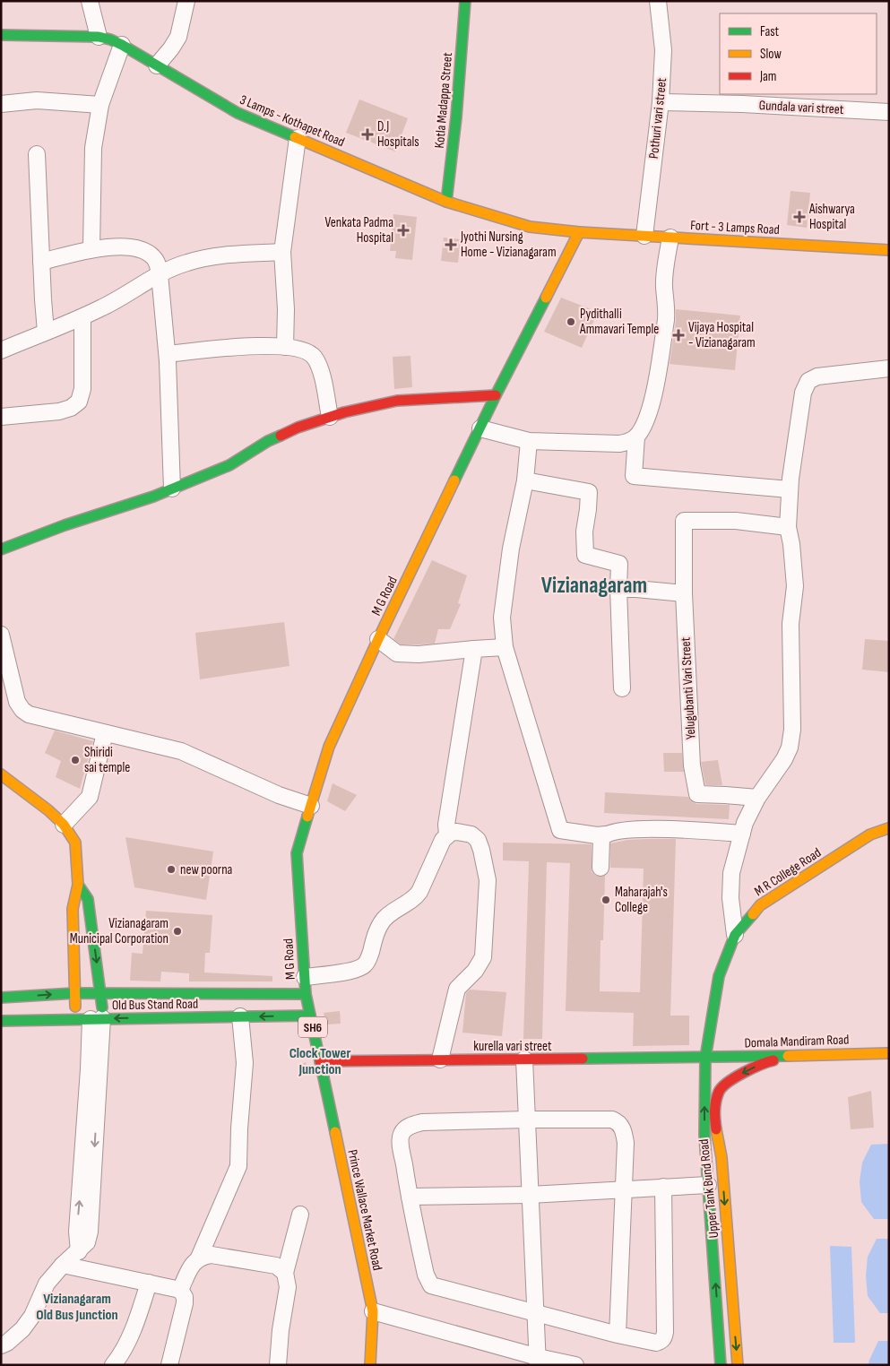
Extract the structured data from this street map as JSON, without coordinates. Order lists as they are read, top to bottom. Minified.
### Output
{"streets":{"street":["Kotla Madappa Street","Gundala vari street","Pothuri vari street","3 Lamps - Kothapet Road","Fort - 3 Lamps Road","M G Road","Yelugubanti Vari Street","M R College Road","Old Bus Stand Road","SH6","Domala Mandiram Road","kurella vari street","Upper Tank Bund Road","Prince Wallace Market Road"]},"crossings":[["Kotla Madappa Street","3 Lamps - Kothapet Road"],["Gundala vari street","Pothuri vari street"],["Pothuri vari street","Fort - 3 Lamps Road"],["3 Lamps - Kothapet Road","Fort - 3 Lamps Road"],["3 Lamps - Kothapet Road","M G Road"],["Fort - 3 Lamps Road","M G Road"],["M G Road","Old Bus Stand Road"],["M G Road","SH6"],["M R College Road","Domala Mandiram Road"],["M R College Road","kurella vari street"],["M R College Road","Upper Tank Bund Road"],["Old Bus Stand Road","SH6"],["SH6","kurella vari street"],["SH6","Prince Wallace Market Road"],["Domala Mandiram Road","kurella vari street"],["Domala Mandiram Road","Upper Tank Bund Road"],["kurella vari street","Upper Tank Bund Road"],["kurella vari street","Prince Wallace Market Road"]],"districts":["Vizianagaram","Clock Tower Junction","Vizianagaram Old Bus Junction"],"places":{"health":["D.J Hospitals","Aishwarya Hospital","Venkata Padma Hospital","Jyothi Nursing Home - Vizianagaram","Vijaya Hospital - Vizianagaram"],"other":["Pydithalli Ammavari Temple","Shiridi sai temple","new poorna","Maharajah's College","Vizianagaram Municipal Corporation"]},"legend":["Fast","Slow","Jam"]}
